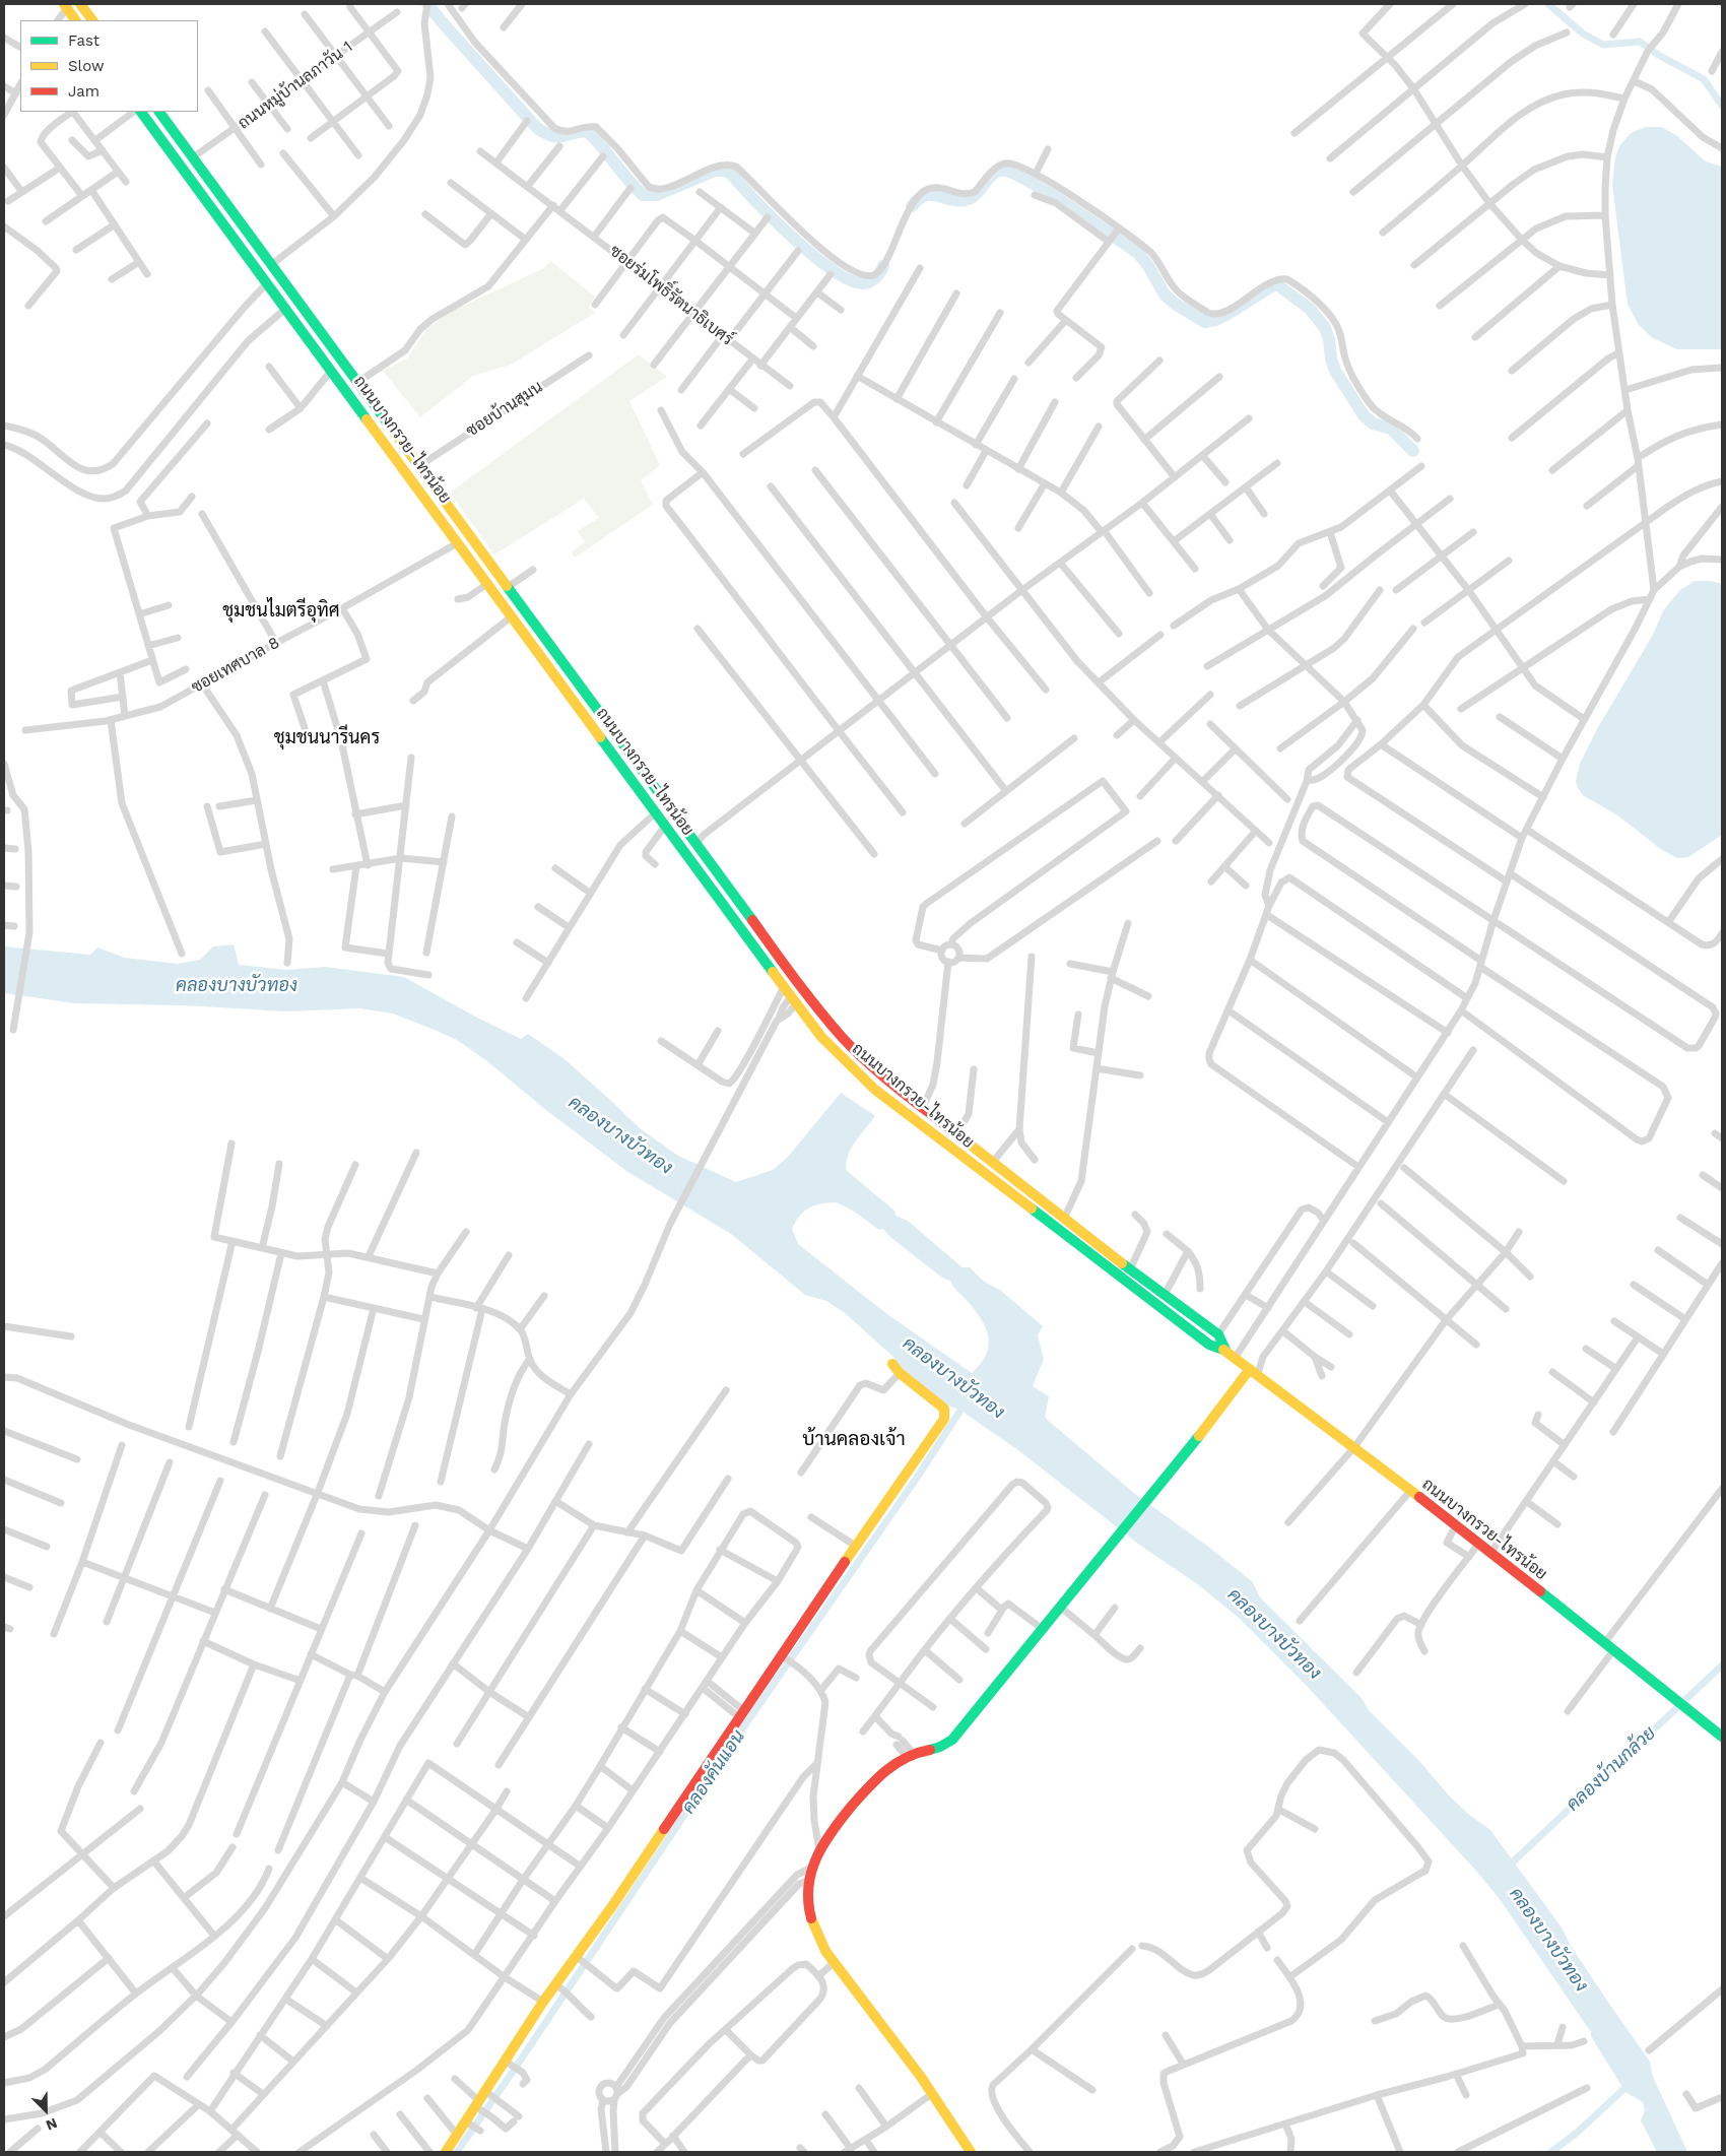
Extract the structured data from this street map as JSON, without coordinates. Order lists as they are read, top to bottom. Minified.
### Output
{"streets":{"main road":["ถนนบางกรวย-ไทรน้อย"],"street":["ถนนหมู่บ้านลภาวัน 1","ซอยร่มโพธิ์รัตนาธิเบศร์","ซอยบ้านสุมน","ซอยเทศบาล 8"]},"crossings":[["ถนนหมู่บ้านลภาวัน 1","ถนนบางกรวย-ไทรน้อย"],["ซอยบ้านสุมน","ถนนบางกรวย-ไทรน้อย"],["ถนนบางกรวย-ไทรน้อย","ซอยเทศบาล 8"]],"districts":["ชุมชนไมตรีอุทิศ","ชุมชนนารีนคร","บ้านคลองเจ้า"],"water":["คลองบางบัวทอง","คลองบ้านกล้วย","คลองคันแอน"],"legend":["Fast","Slow","Jam"],"north":"bottom right"}
